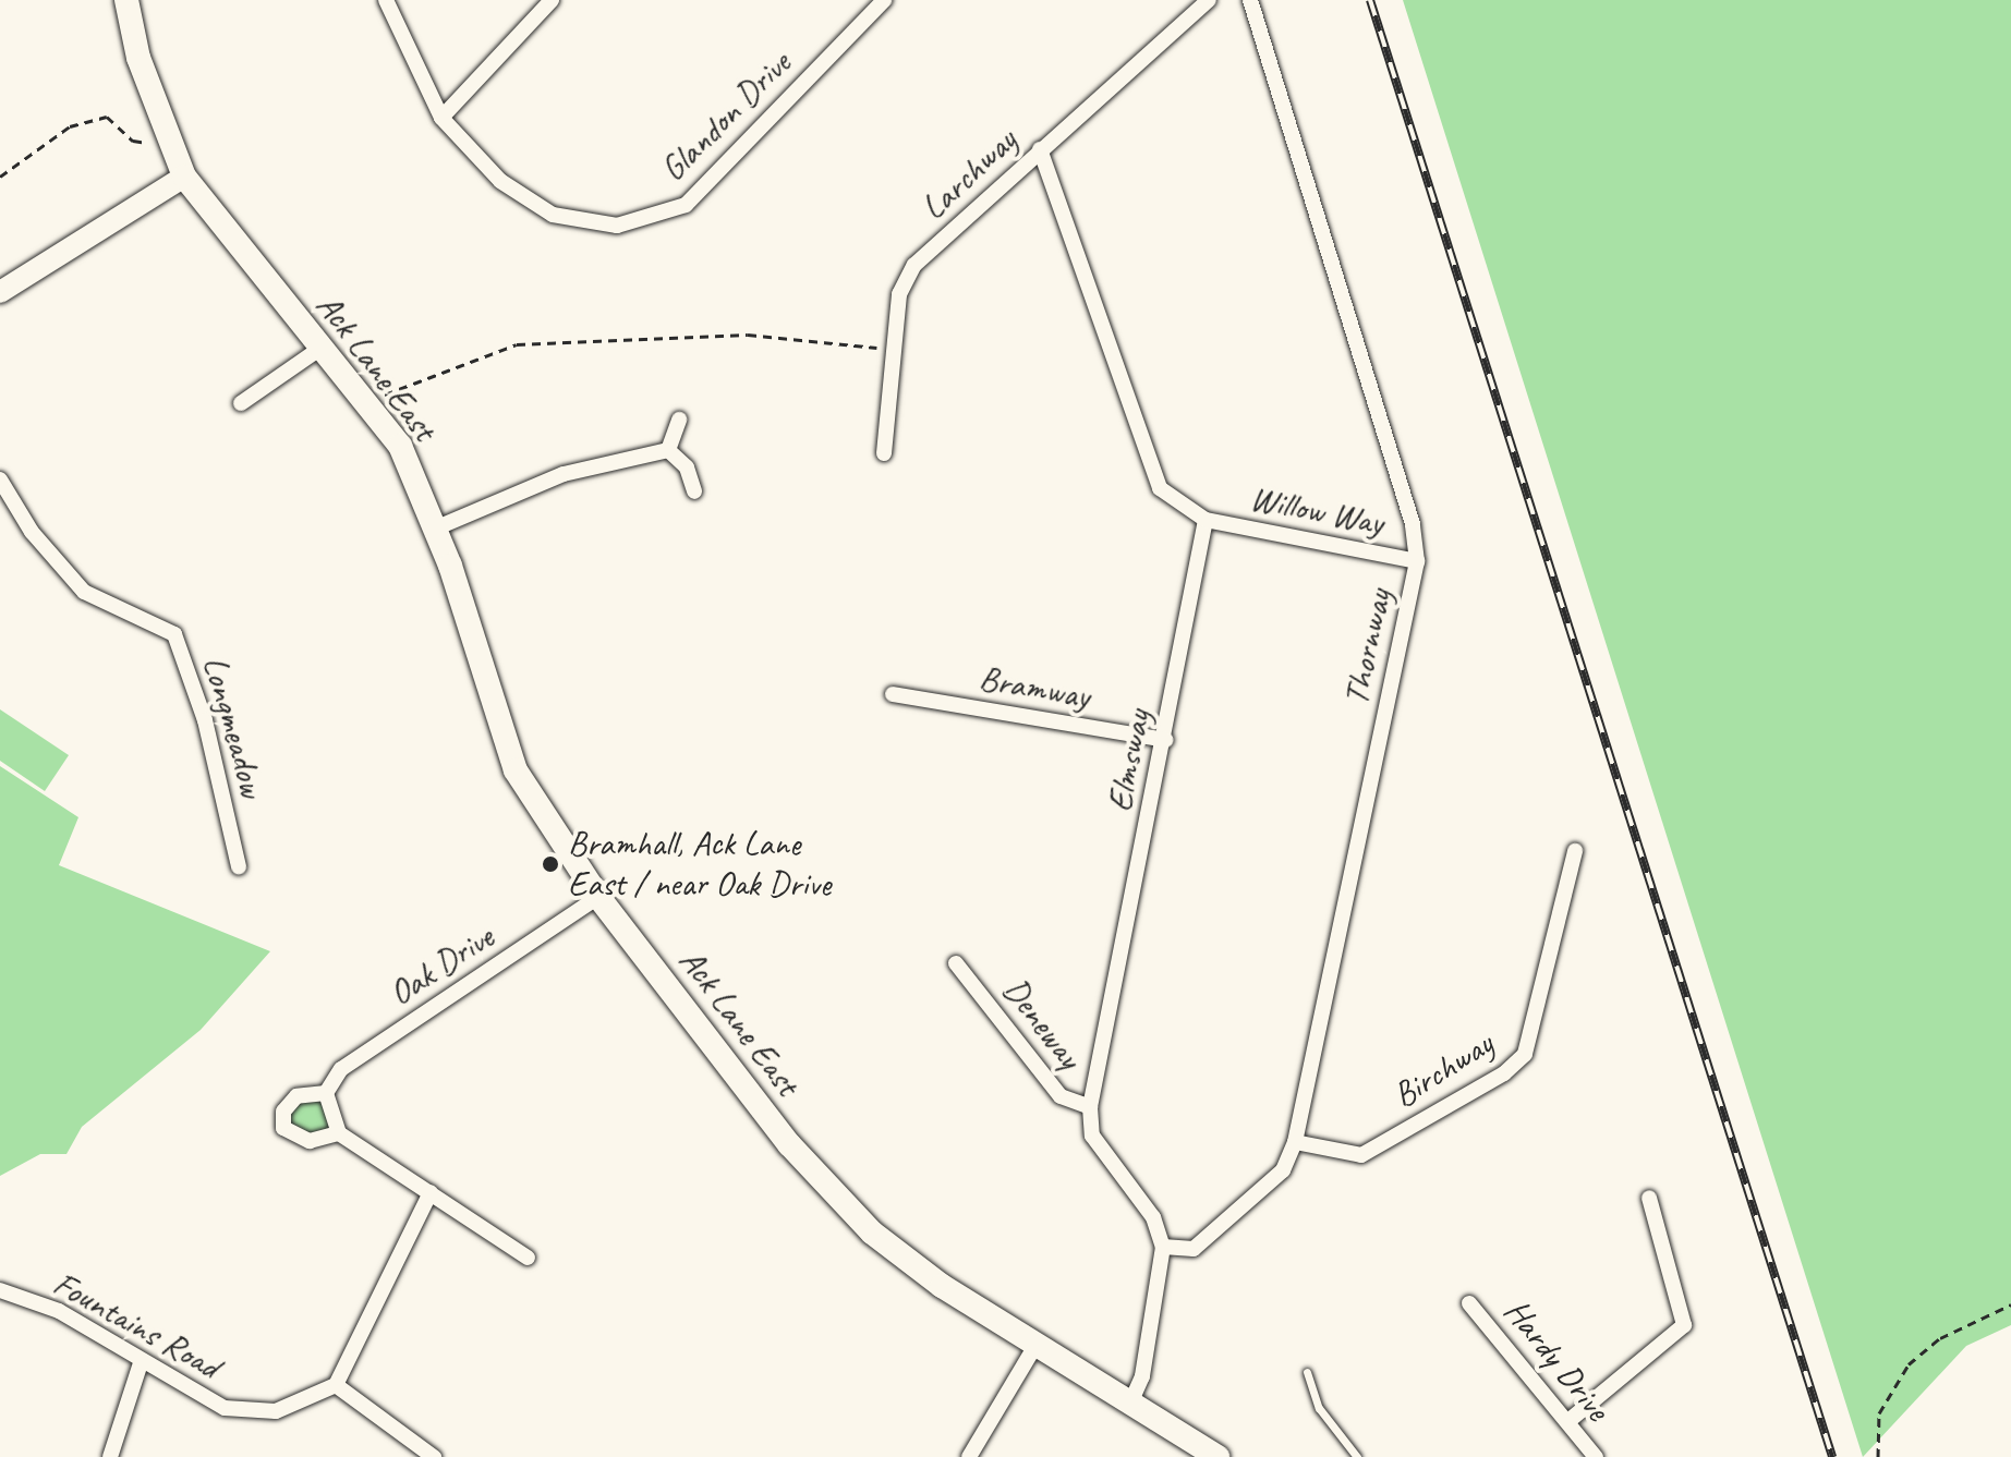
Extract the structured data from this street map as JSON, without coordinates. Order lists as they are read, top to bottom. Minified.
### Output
{"streets":{"main road":["Ack Lane East"],"street":["Glandon Drive","Larchway","Willow Way","Thornway","Bramway","Longmeadow","Elmsway","Oak Drive","Deneway","Birchway","Fountains Road","Hardy Drive"]},"crossings":[["Ack Lane East","Oak Drive"],["Willow Way","Thornway"],["Willow Way","Elmsway"],["Thornway","Elmsway"],["Thornway","Birchway"],["Bramway","Elmsway"],["Elmsway","Deneway"]],"places":["Bramhall, Ack Lane East / near Oak Drive"]}
